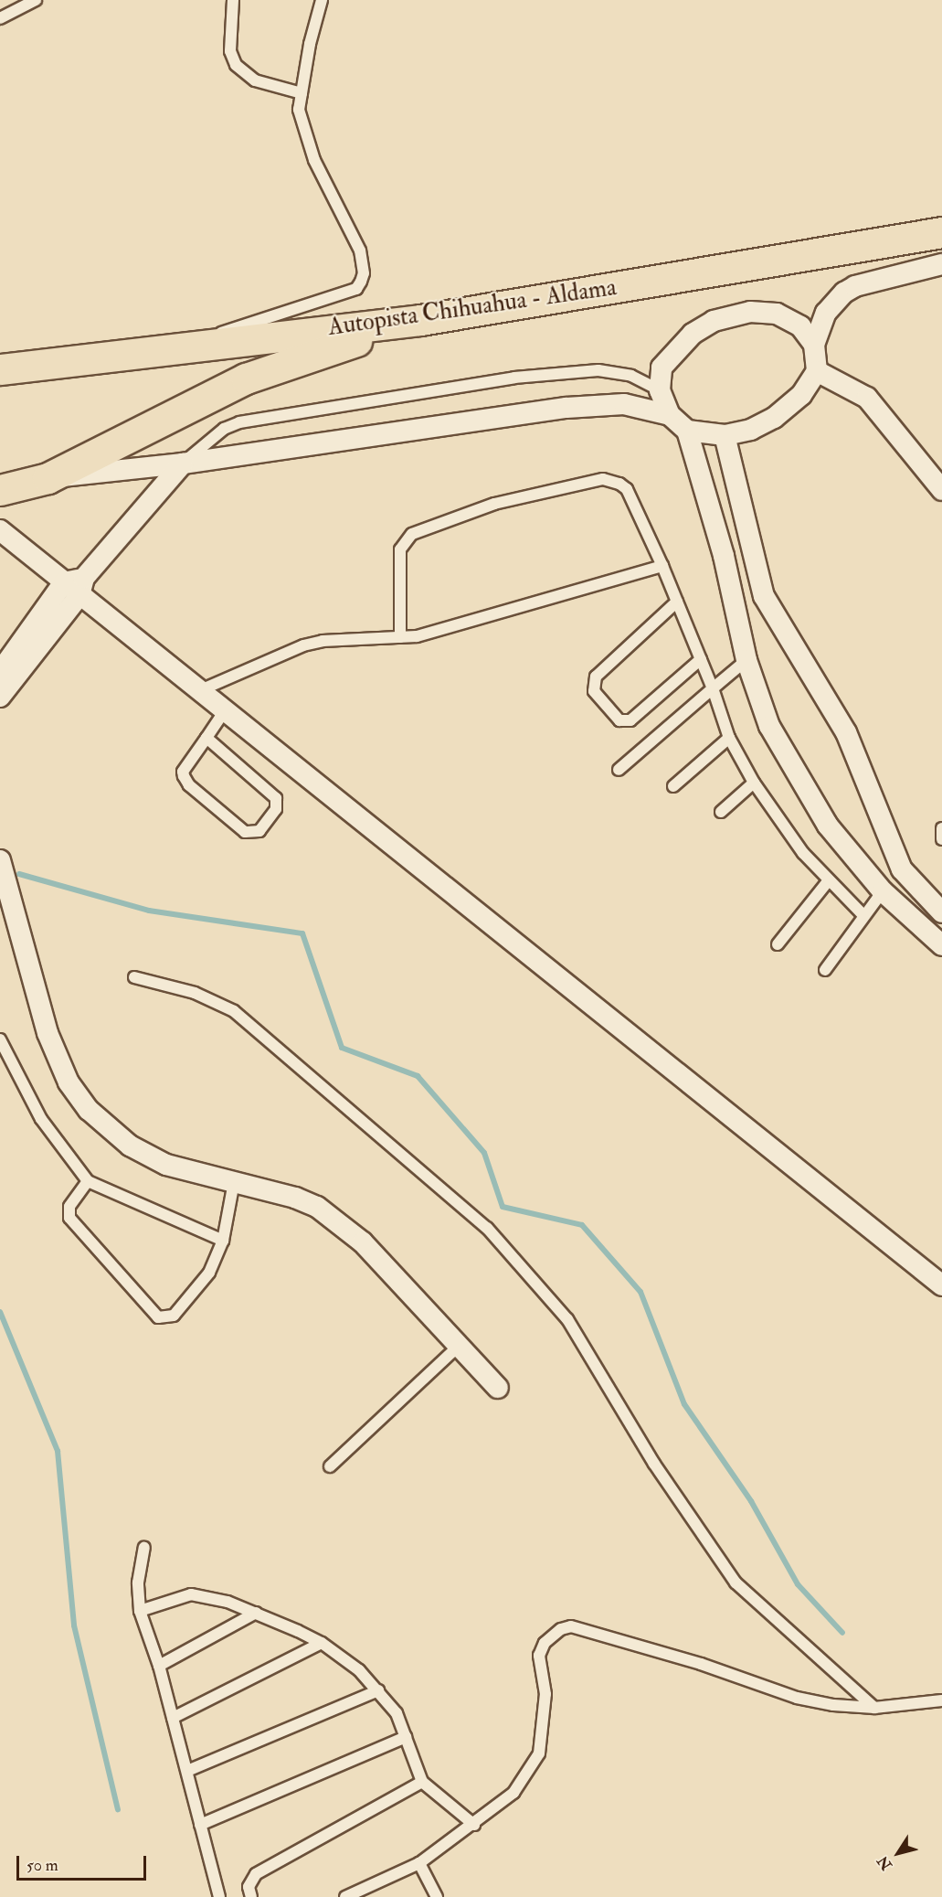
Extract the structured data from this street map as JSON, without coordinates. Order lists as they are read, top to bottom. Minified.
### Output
{"streets":{"highway":["Autopista Chihuahua - Aldama"]},"scale_bar":"50 m","north":"bottom left"}
